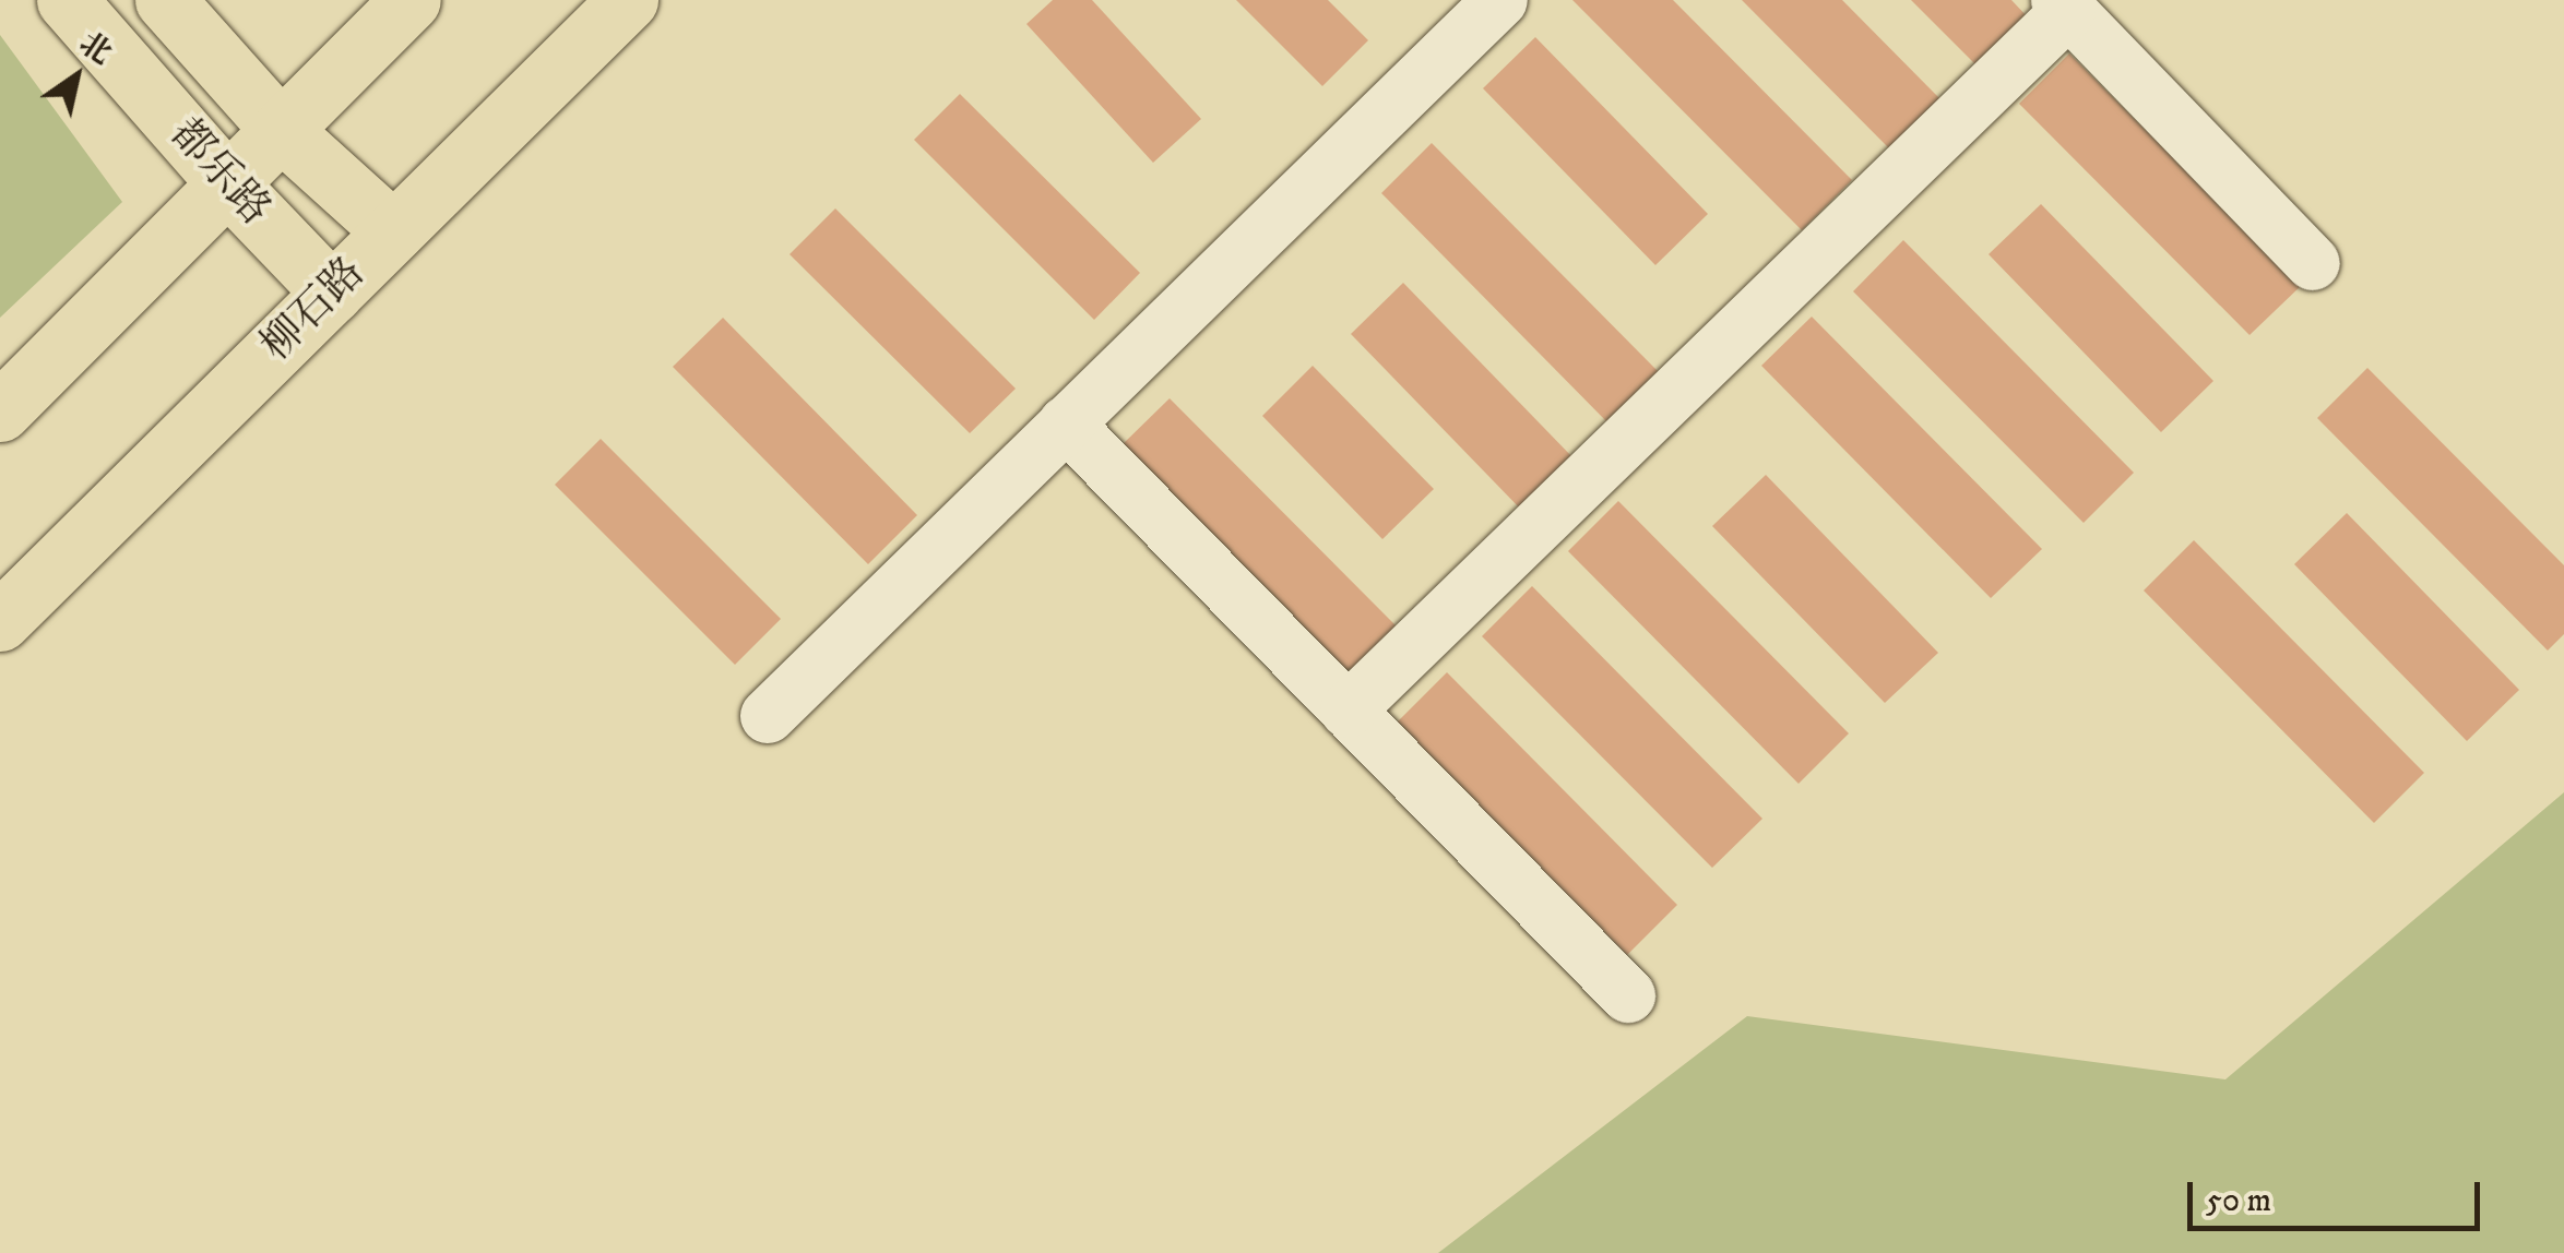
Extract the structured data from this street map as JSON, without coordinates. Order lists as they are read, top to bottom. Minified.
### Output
{"streets":{"main road":["都乐路","柳石路"]},"crossings":[["都乐路","柳石路"]],"scale_bar":"50 m","north":"top right"}
